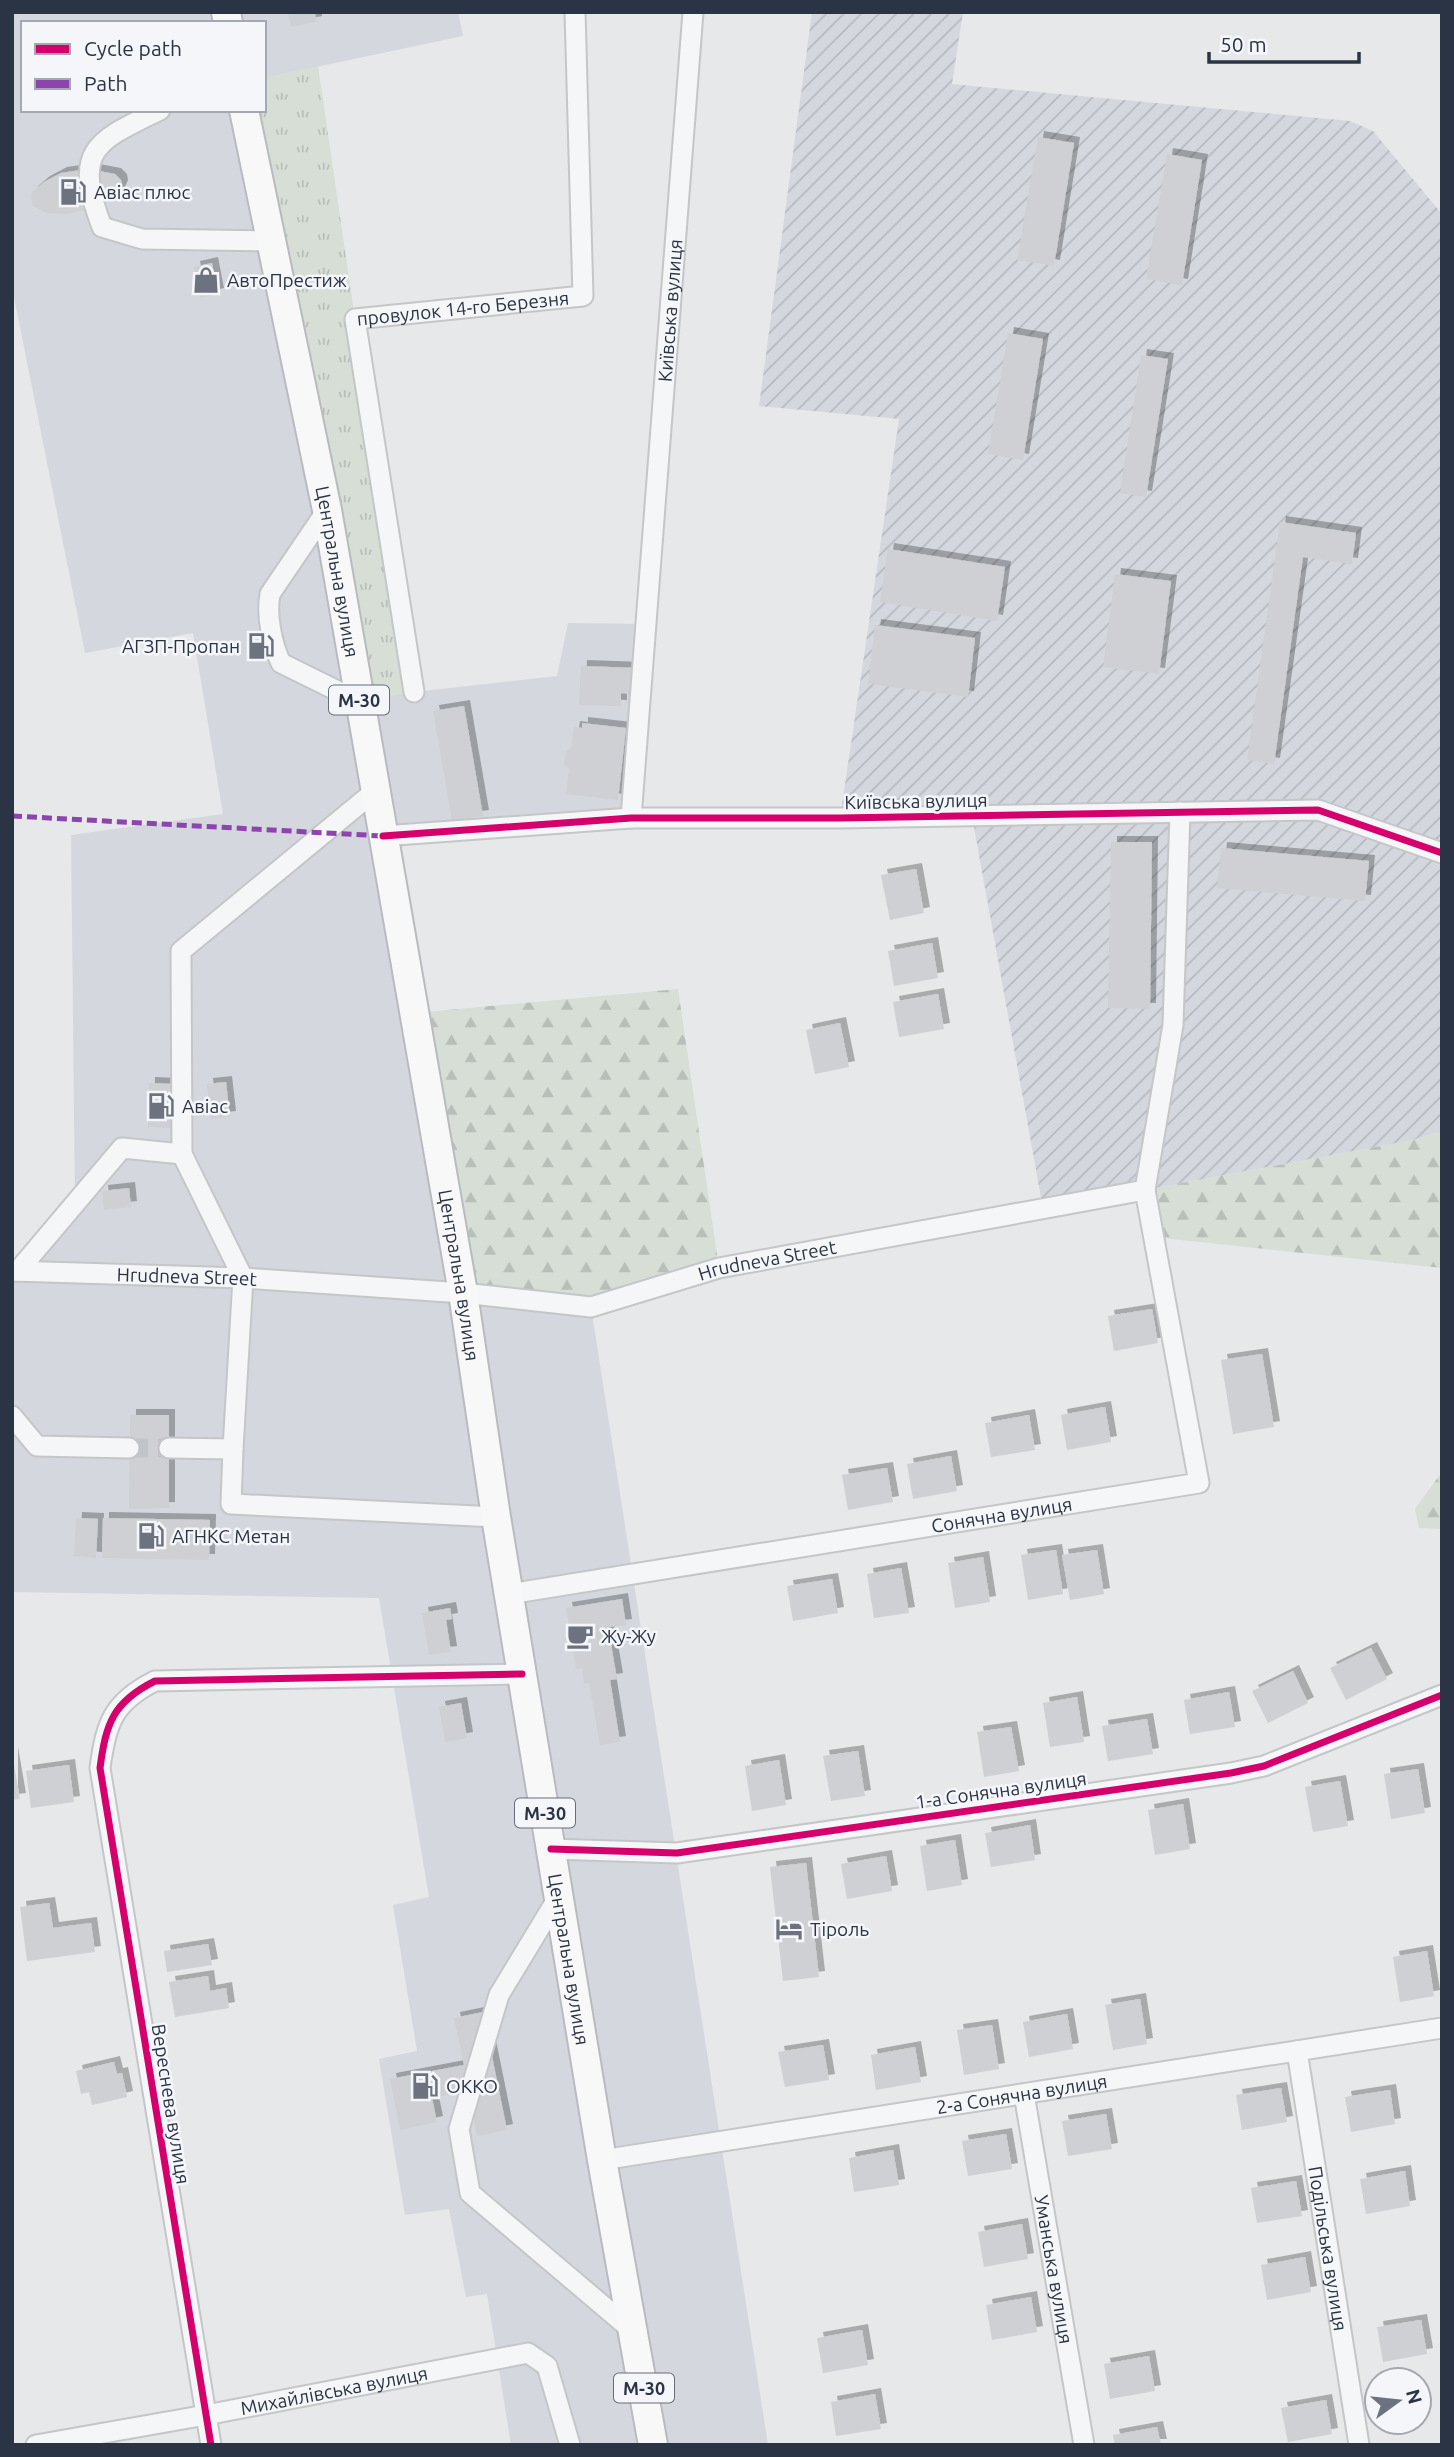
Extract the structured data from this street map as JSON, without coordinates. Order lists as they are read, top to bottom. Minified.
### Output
{"streets":{"highway":["Центральна вулиця","М-30"],"street":["Київська вулиця","провулок 14-го Березня","Hrudneva Street","Сонячна вулиця","1-а Сонячна вулиця","2-а Сонячна вулиця","Вереснева вулиця","Подільська вулиця","Уманська вулиця","Михайлівська вулиця"]},"crossings":[["Київська вулиця","Центральна вулиця"],["Центральна вулиця","Hrudneva Street"],["Центральна вулиця","Сонячна вулиця"],["Центральна вулиця","1-а Сонячна вулиця"],["Центральна вулиця","2-а Сонячна вулиця"],["Центральна вулиця","Вереснева вулиця"],["Hrudneva Street","Сонячна вулиця"],["2-а Сонячна вулиця","Подільська вулиця"],["2-а Сонячна вулиця","Уманська вулиця"],["Вереснева вулиця","Михайлівська вулиця"]],"places":{"fuel station":["Авіас плюс","АГЗП-Пропан","Авіас","АГНКС Метан","OKKO"],"shop":["АвтоПрестиж"],"cafe":["Жу-Жу"],"hotel":["Тіроль"]},"legend":["Cycle path","Path"],"scale_bar":"50 m","north":"right"}
